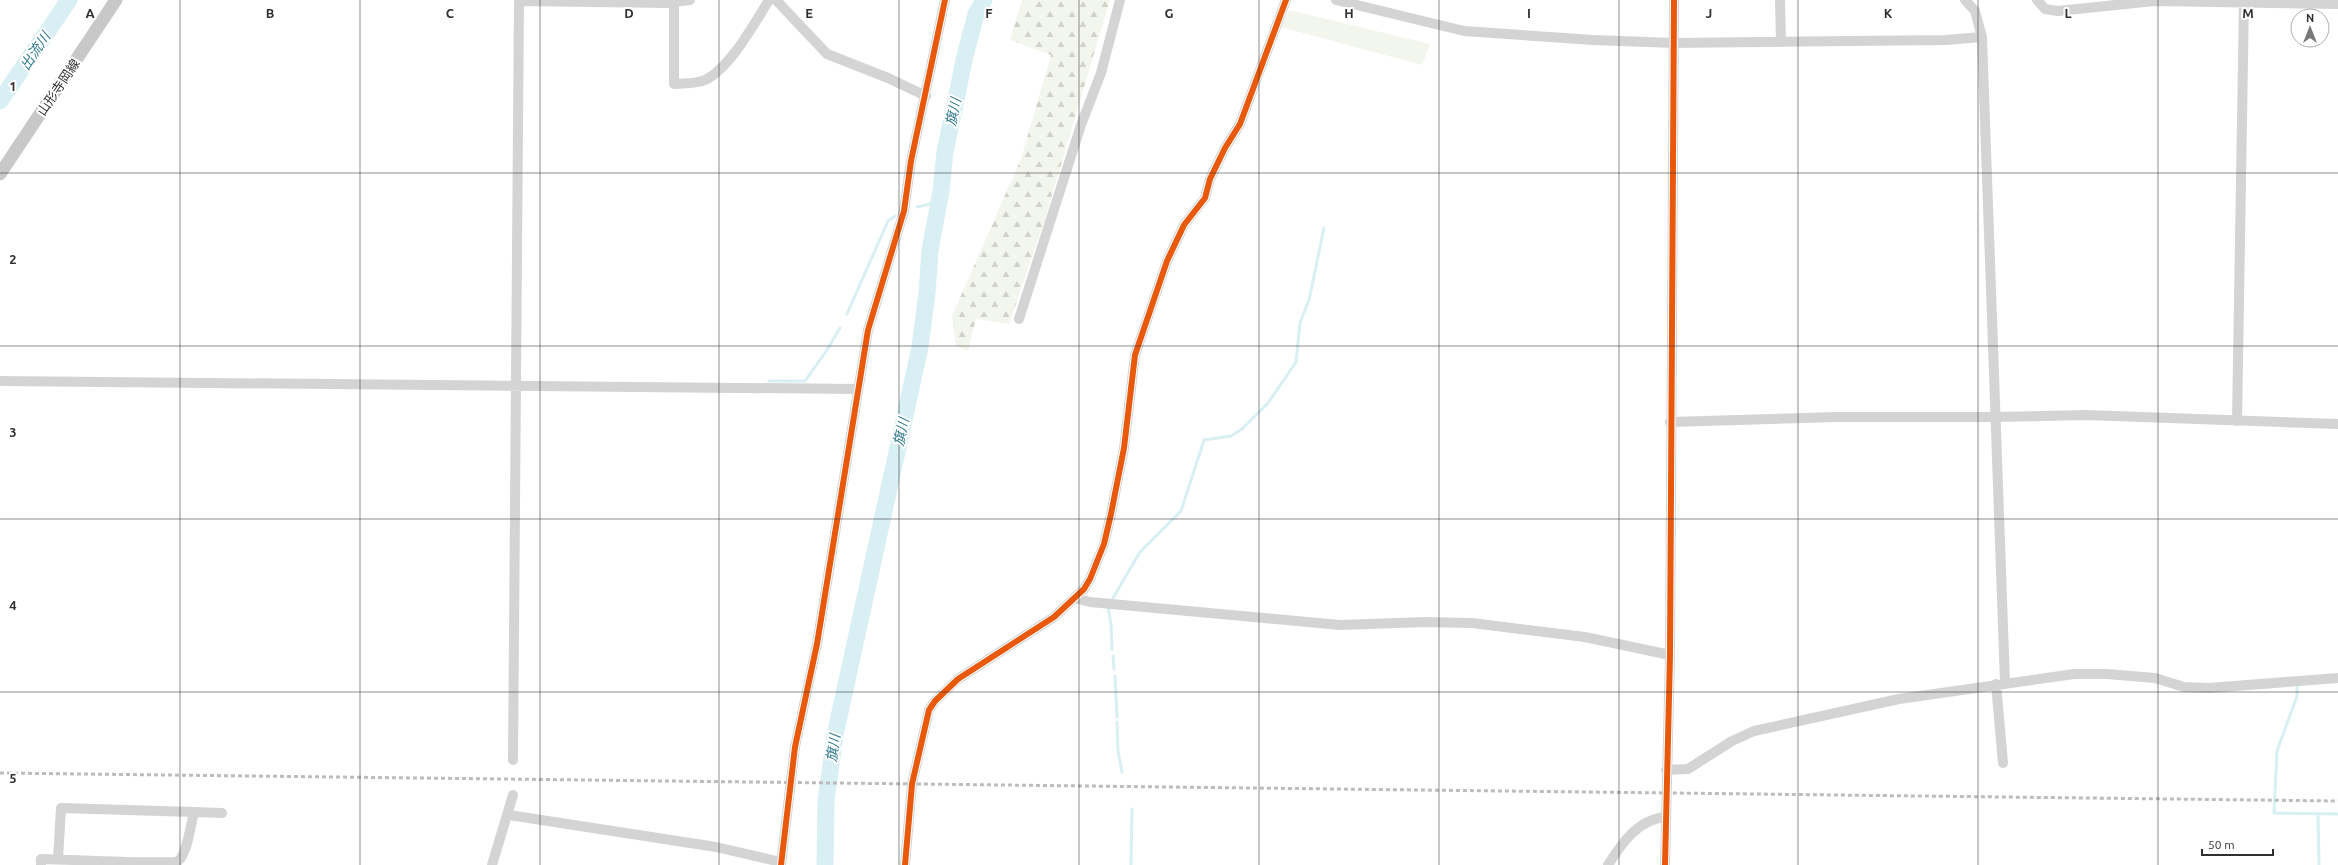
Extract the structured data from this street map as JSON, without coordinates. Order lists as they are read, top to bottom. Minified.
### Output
{"streets":{"main road":["山形寺岡線"]},"water":["出流川","旗川"],"scale_bar":"50 m","north":"top","grid":{"columns":["A","B","C","D","E","F","G","H","I","J","K","L","M"],"rows":["1","2","3","4","5"]}}
